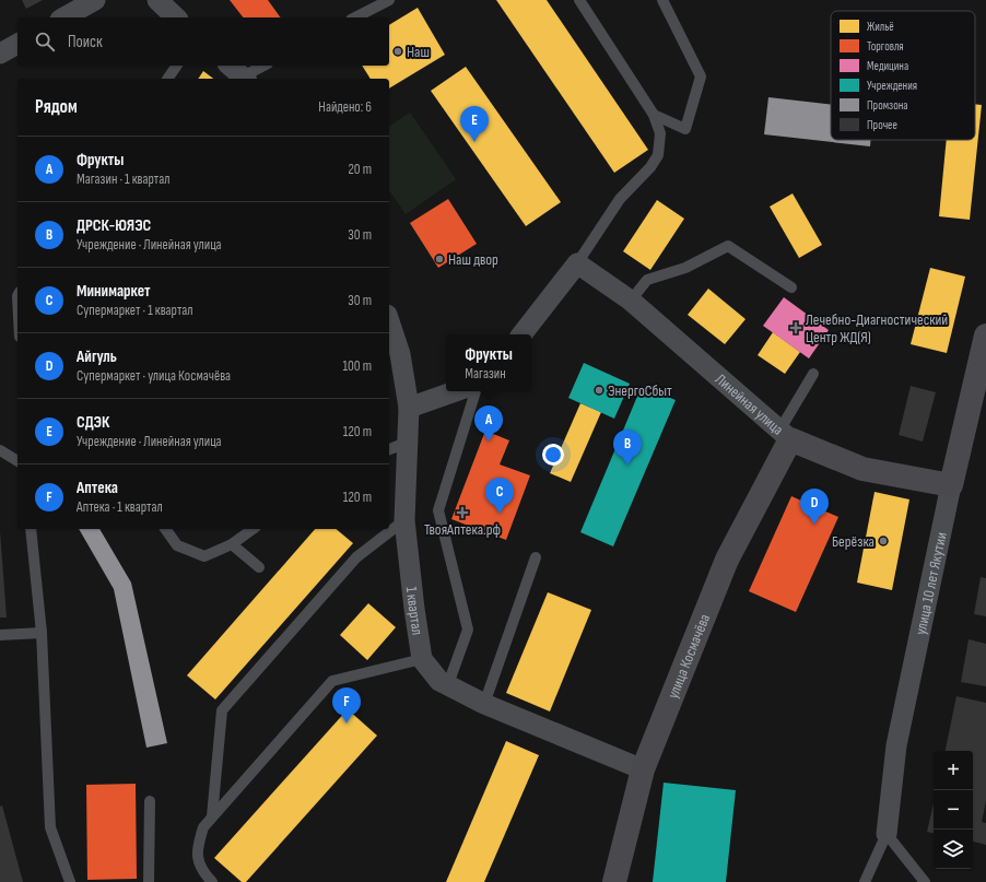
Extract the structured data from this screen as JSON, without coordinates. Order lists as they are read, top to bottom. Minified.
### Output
{"streets":{"main road":["Линейная улица","улица 10 лет Якутии","улица Космачёва"],"street":["1 квартал"]},"crossings":[["Линейная улица","улица 10 лет Якутии"],["Линейная улица","улица Космачёва"],["1 квартал","улица Космачёва"]],"places":{"other":["Наш","Наш двор","ЭнергоСбыт","Берёзка"],"health":["Лечебно-Диагностический Центр ЖД(Я)","ТвояАптека.рф"]},"legend":["Жильё","Торговля","Медицина","Учреждения","Промзона","Прочее"],"page":{"search":"Поиск","heading":["Рядом","Найдено: 6"],"pins":["E","A","B","C","D","F"],"list":[{"mark":"A","name":"Фрукты","note":"Магазин · 1 квартал","value":"20 m"},{"mark":"B","name":"ДРСК-ЮЯЭС","note":"Учреждение · Линейная улица","value":"30 m"},{"mark":"C","name":"Минимаркет","note":"Супермаркет · 1 квартал","value":"30 m"},{"mark":"D","name":"Айгуль","note":"Супермаркет · улица Космачёва","value":"100 m"},{"mark":"E","name":"СДЭК","note":"Учреждение · Линейная улица","value":"120 m"},{"mark":"F","name":"Аптека","note":"Аптека · 1 квартал","value":"120 m"}],"popup":["Фрукты","Магазин"],"map_buttons":["+","−"]}}
